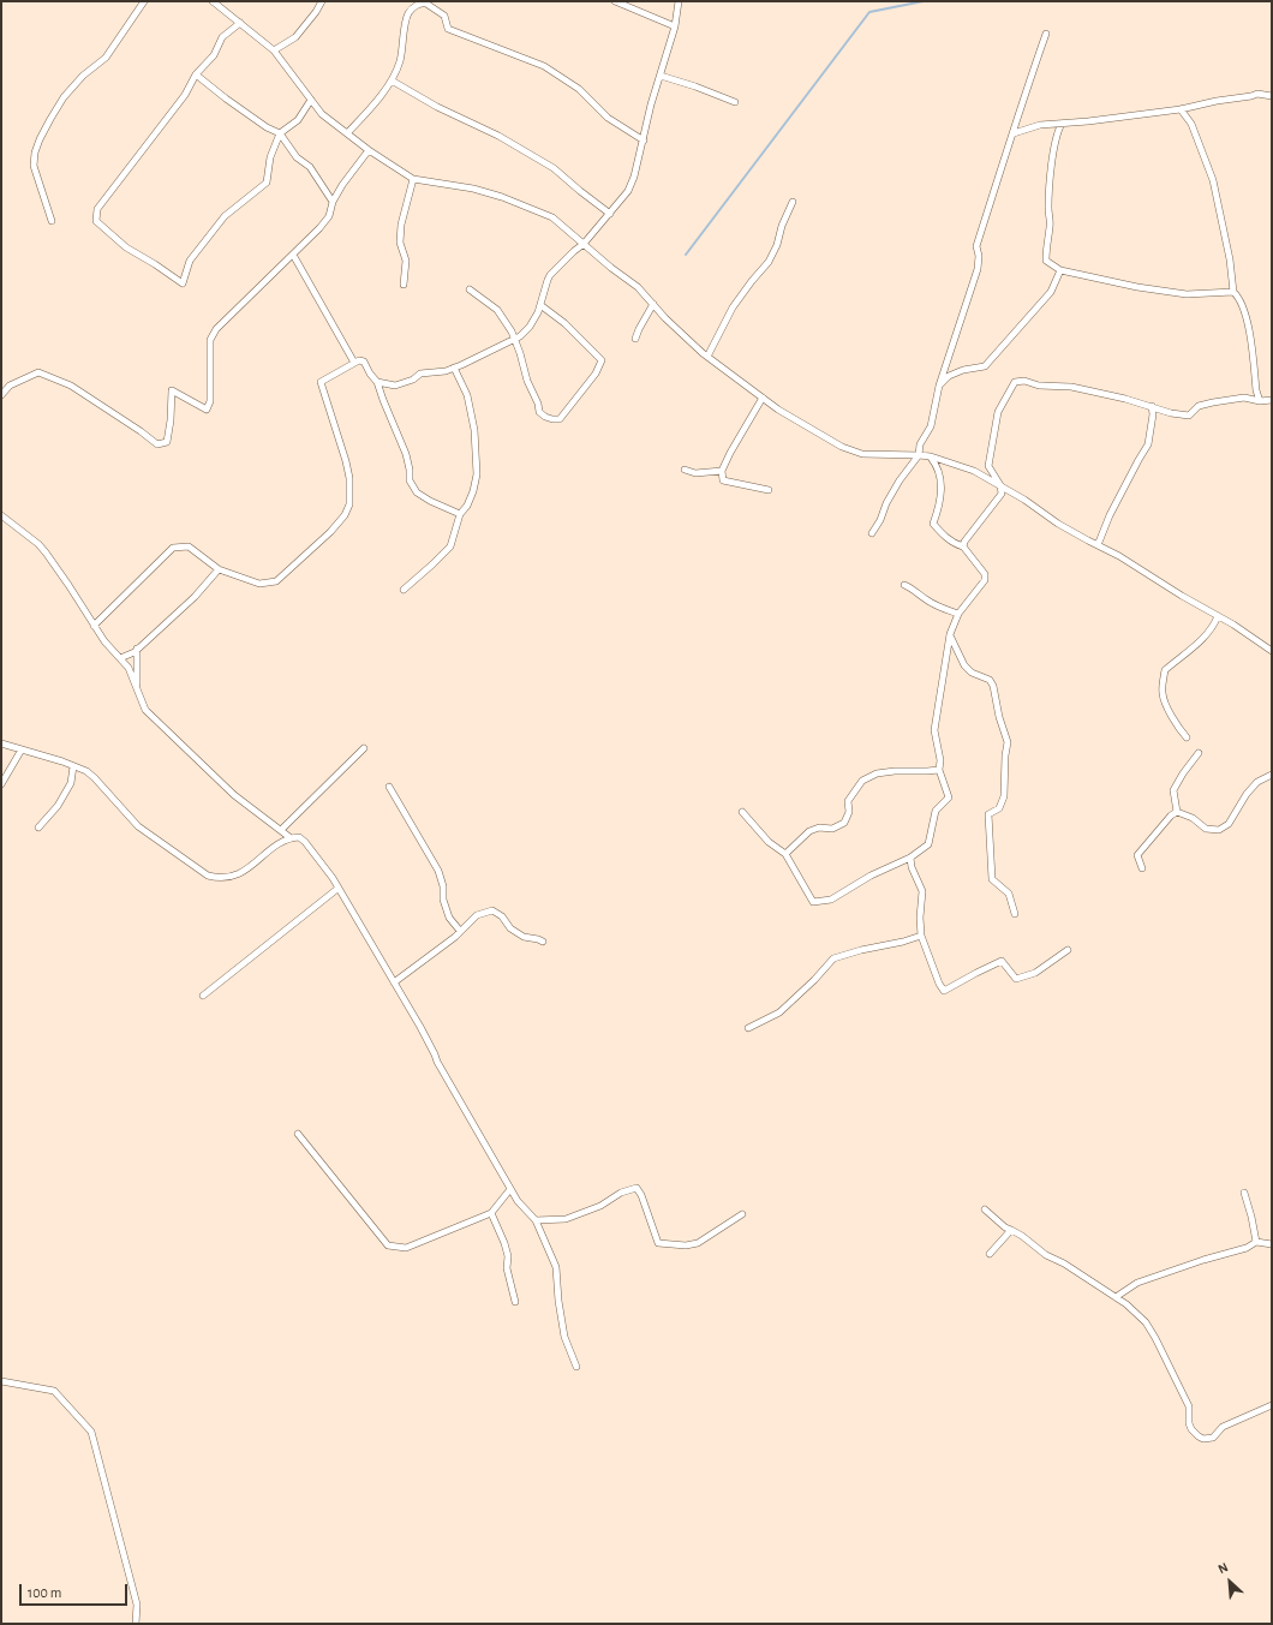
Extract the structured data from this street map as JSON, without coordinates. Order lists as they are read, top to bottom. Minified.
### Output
{"scale_bar":"100 m","north":"top left"}
